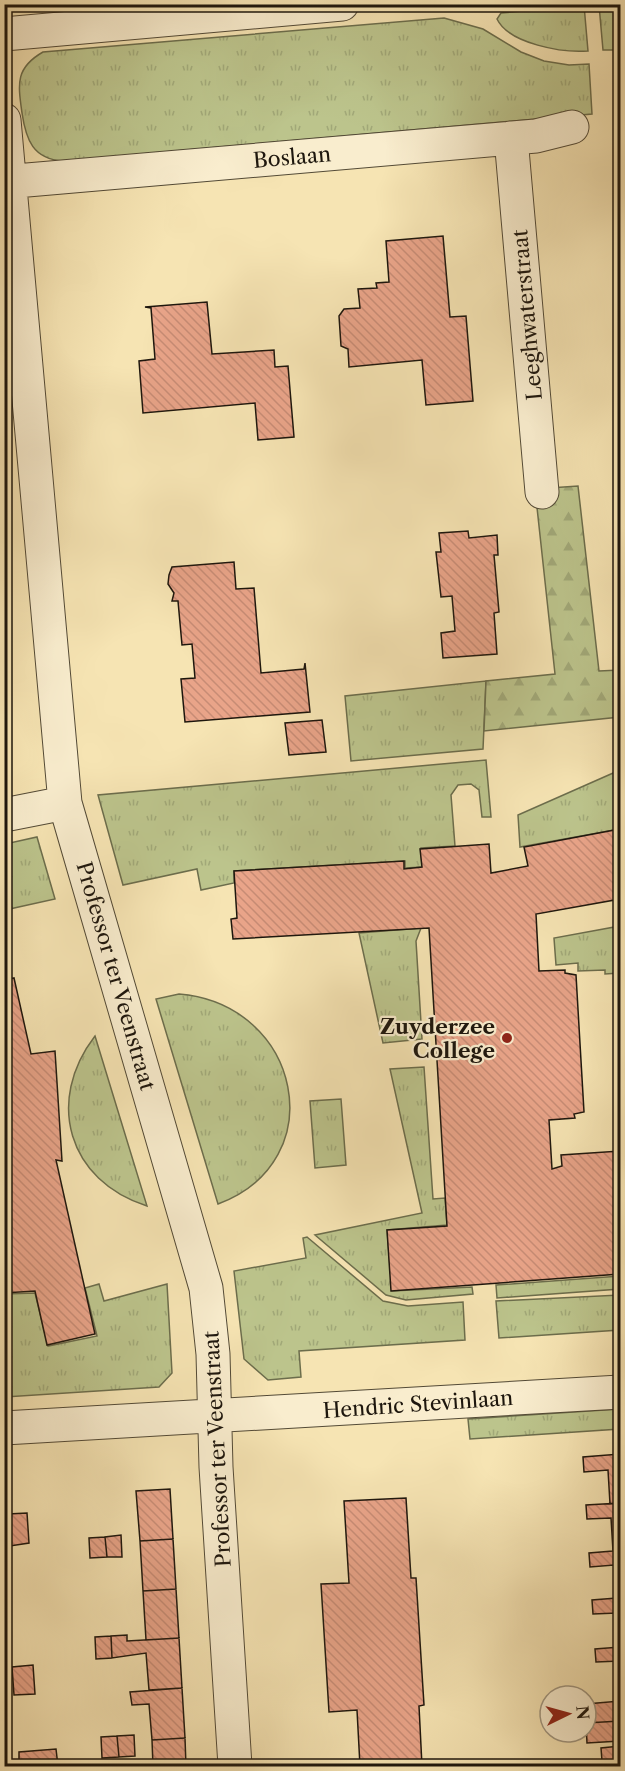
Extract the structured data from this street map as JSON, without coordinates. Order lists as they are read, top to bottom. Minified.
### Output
{"streets":{"street":["Boslaan","Leeghwaterstraat","Professor ter Veenstraat","Hendric Stevinlaan"]},"crossings":[["Boslaan","Leeghwaterstraat"],["Boslaan","Professor ter Veenstraat"],["Professor ter Veenstraat","Hendric Stevinlaan"]],"places":["Zuyderzee College"],"north":"right"}
